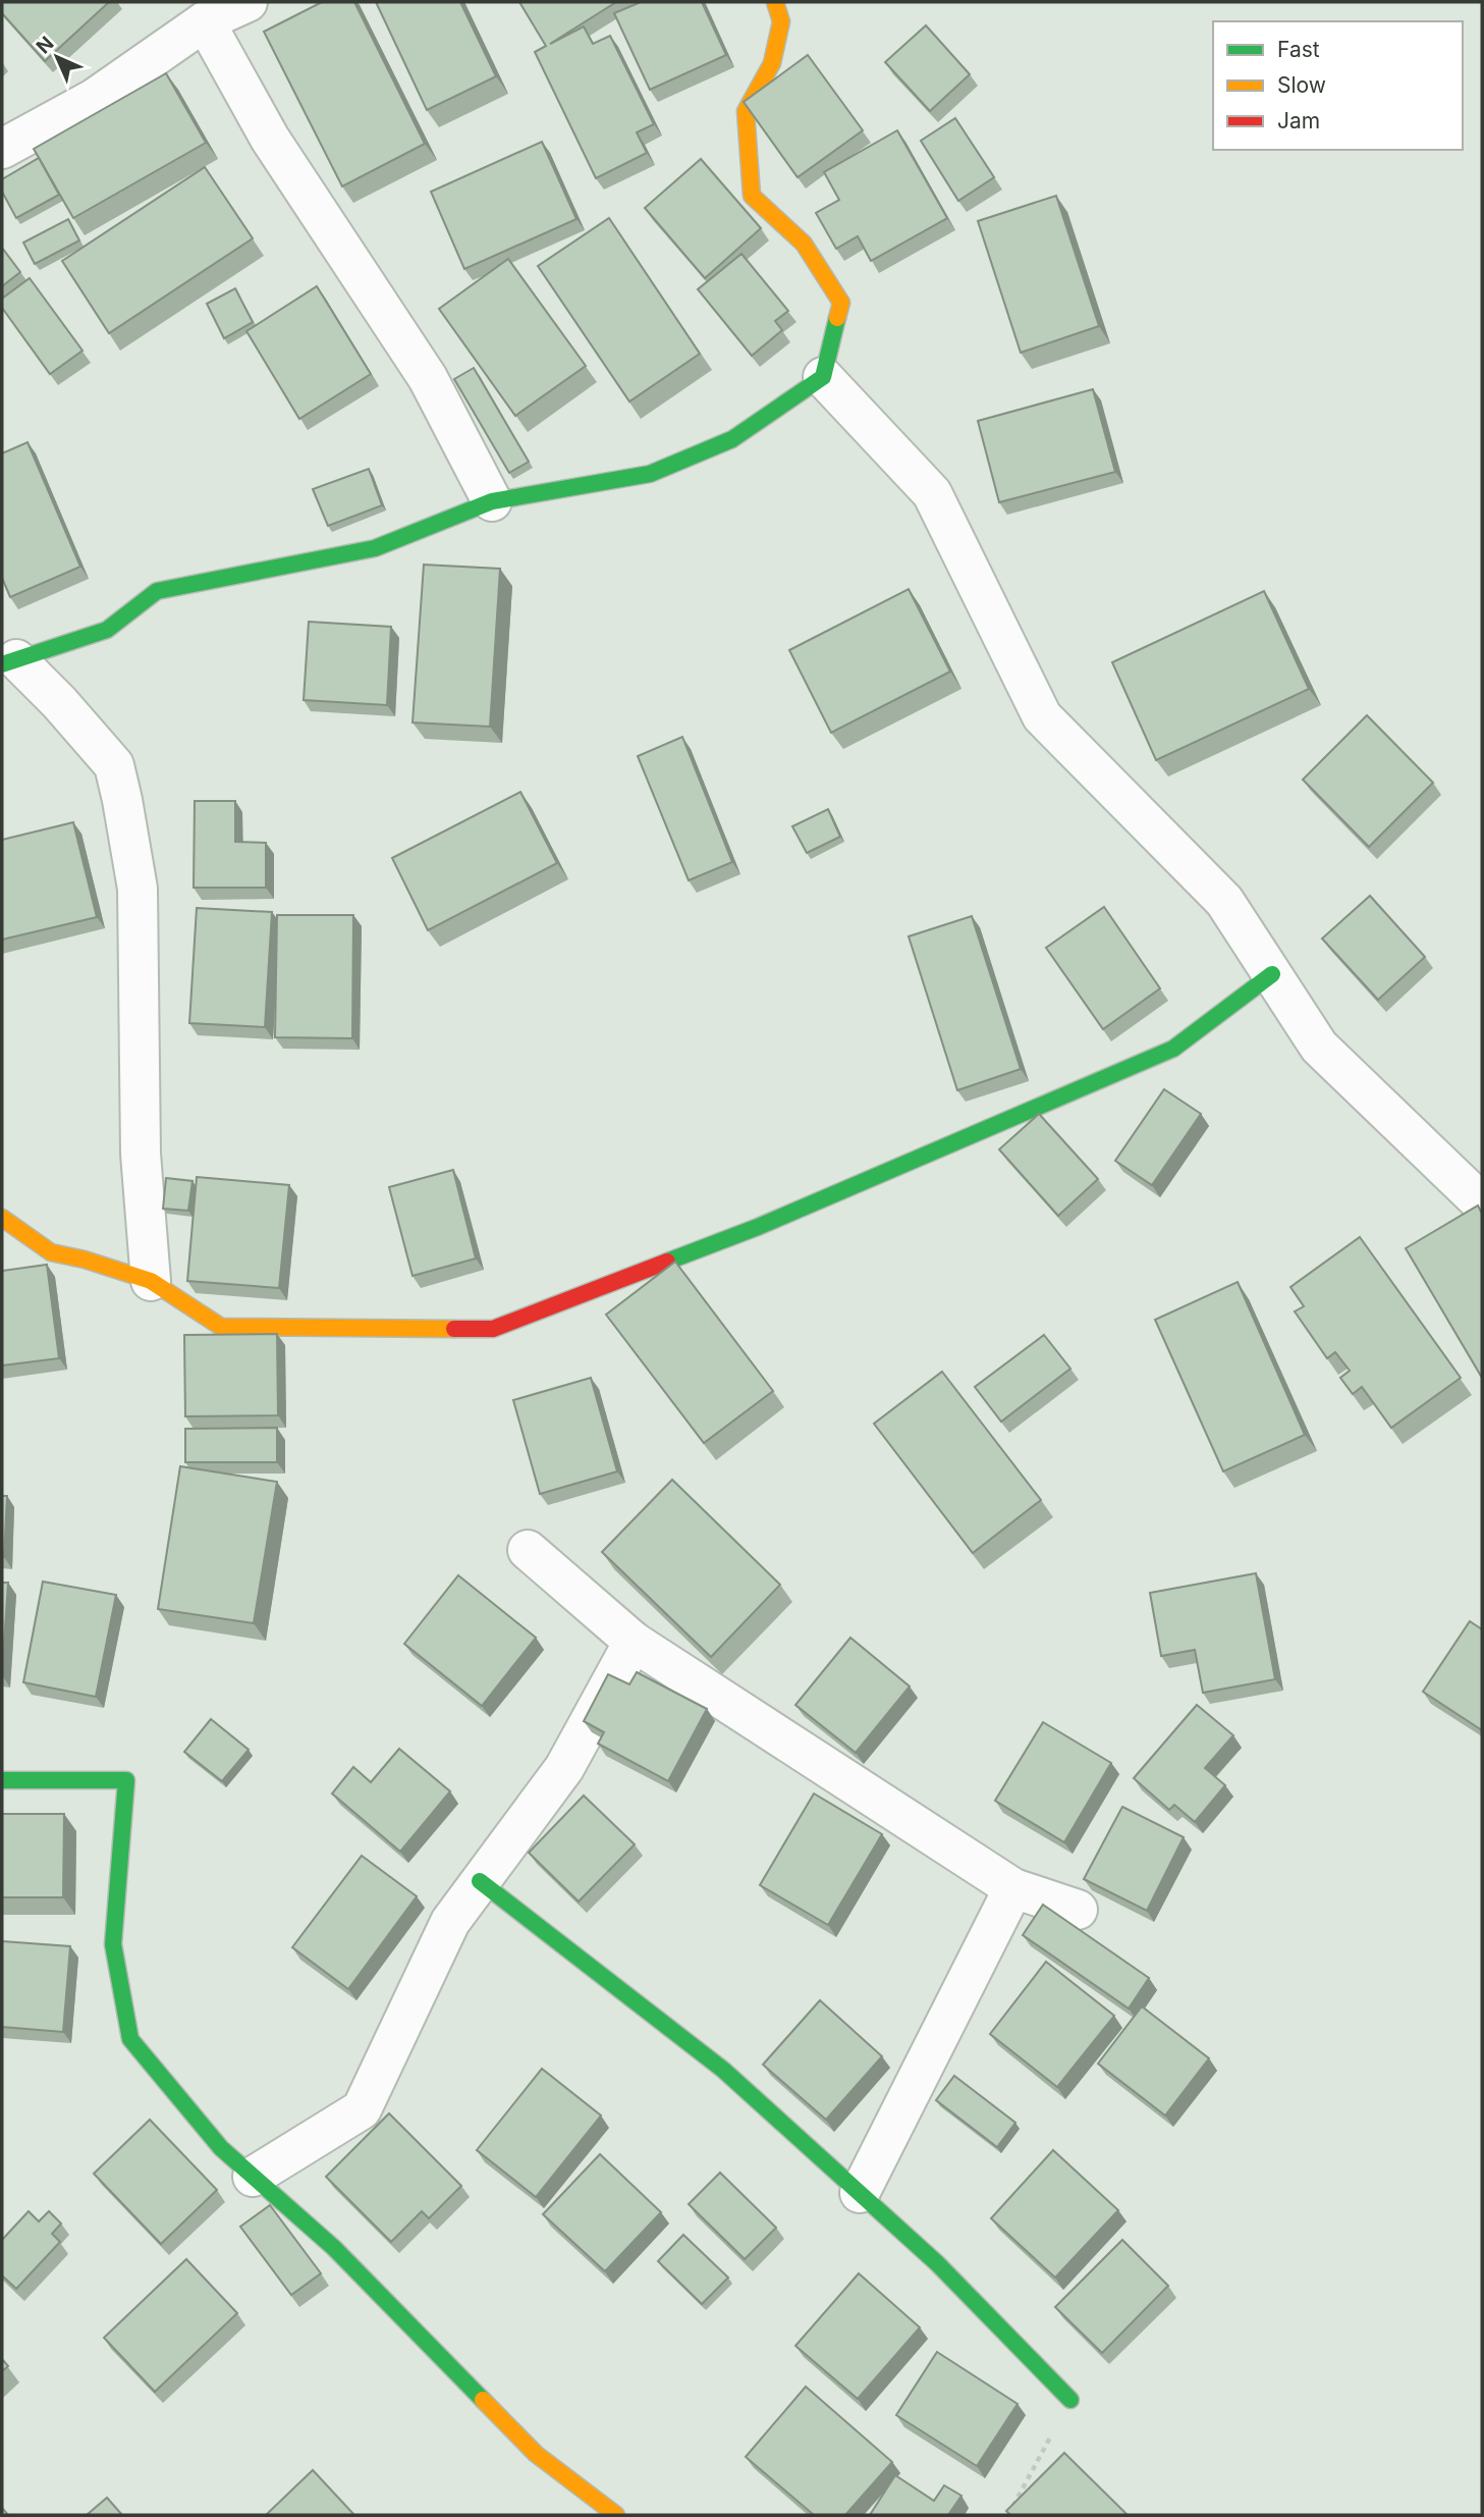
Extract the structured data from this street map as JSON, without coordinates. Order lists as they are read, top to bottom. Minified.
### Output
{"legend":["Fast","Slow","Jam"],"north":"top left"}
